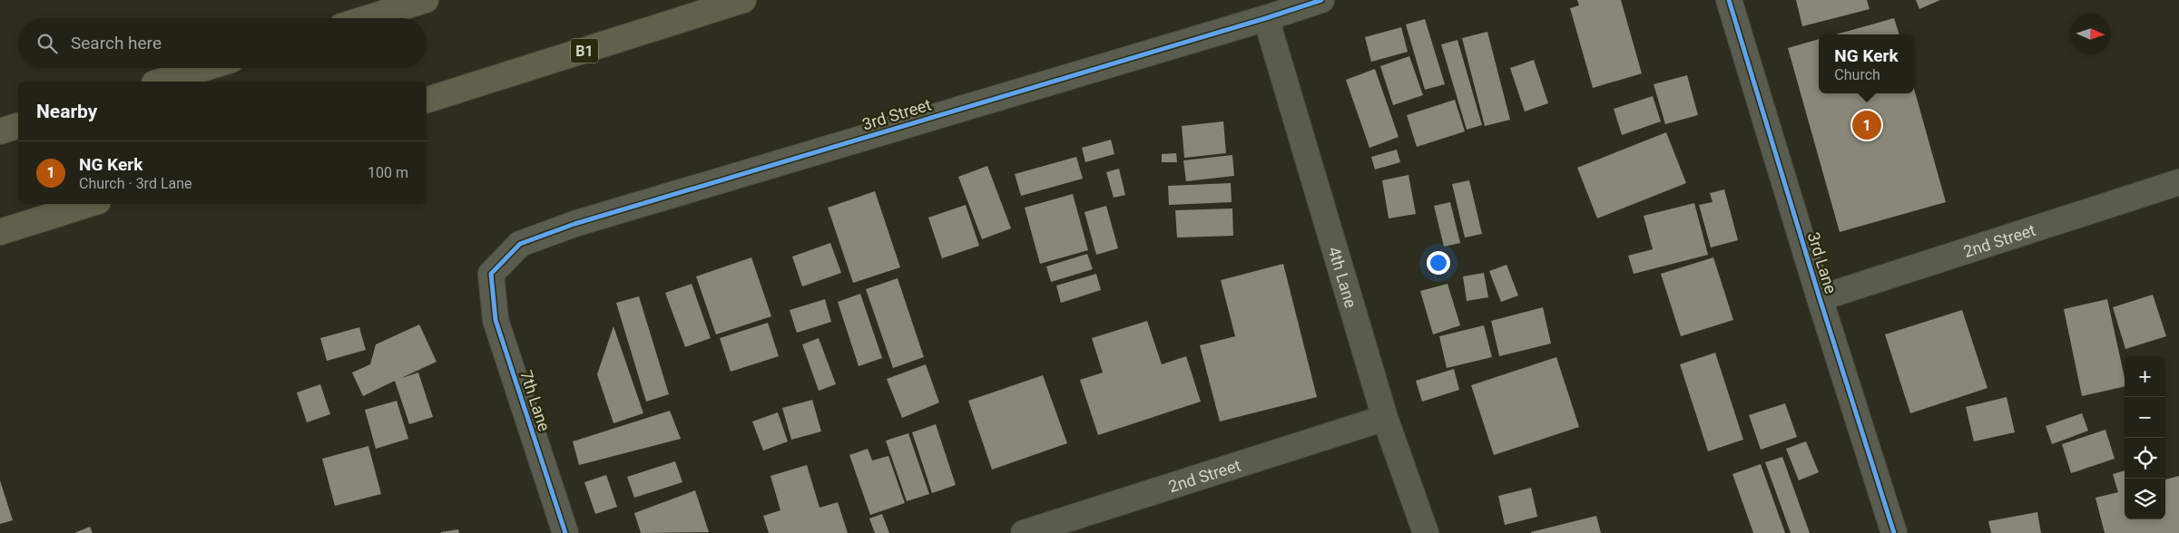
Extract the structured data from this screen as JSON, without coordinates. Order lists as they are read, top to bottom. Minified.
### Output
{"streets":{"highway":["B1"],"street":["3rd Street","2nd Street","3rd Lane","4th Lane","7th Lane"]},"crossings":[["3rd Street","4th Lane"],["3rd Street","7th Lane"],["2nd Street","3rd Lane"],["2nd Street","4th Lane"]],"north":"right","page":{"search":"Search here","popup":["NG Kerk","Church"],"heading":"Nearby","pins":"1","list":[{"mark":"1","name":"NG Kerk","note":"Church · 3rd Lane","value":"100 m"}],"map_buttons":["+","−"]}}
